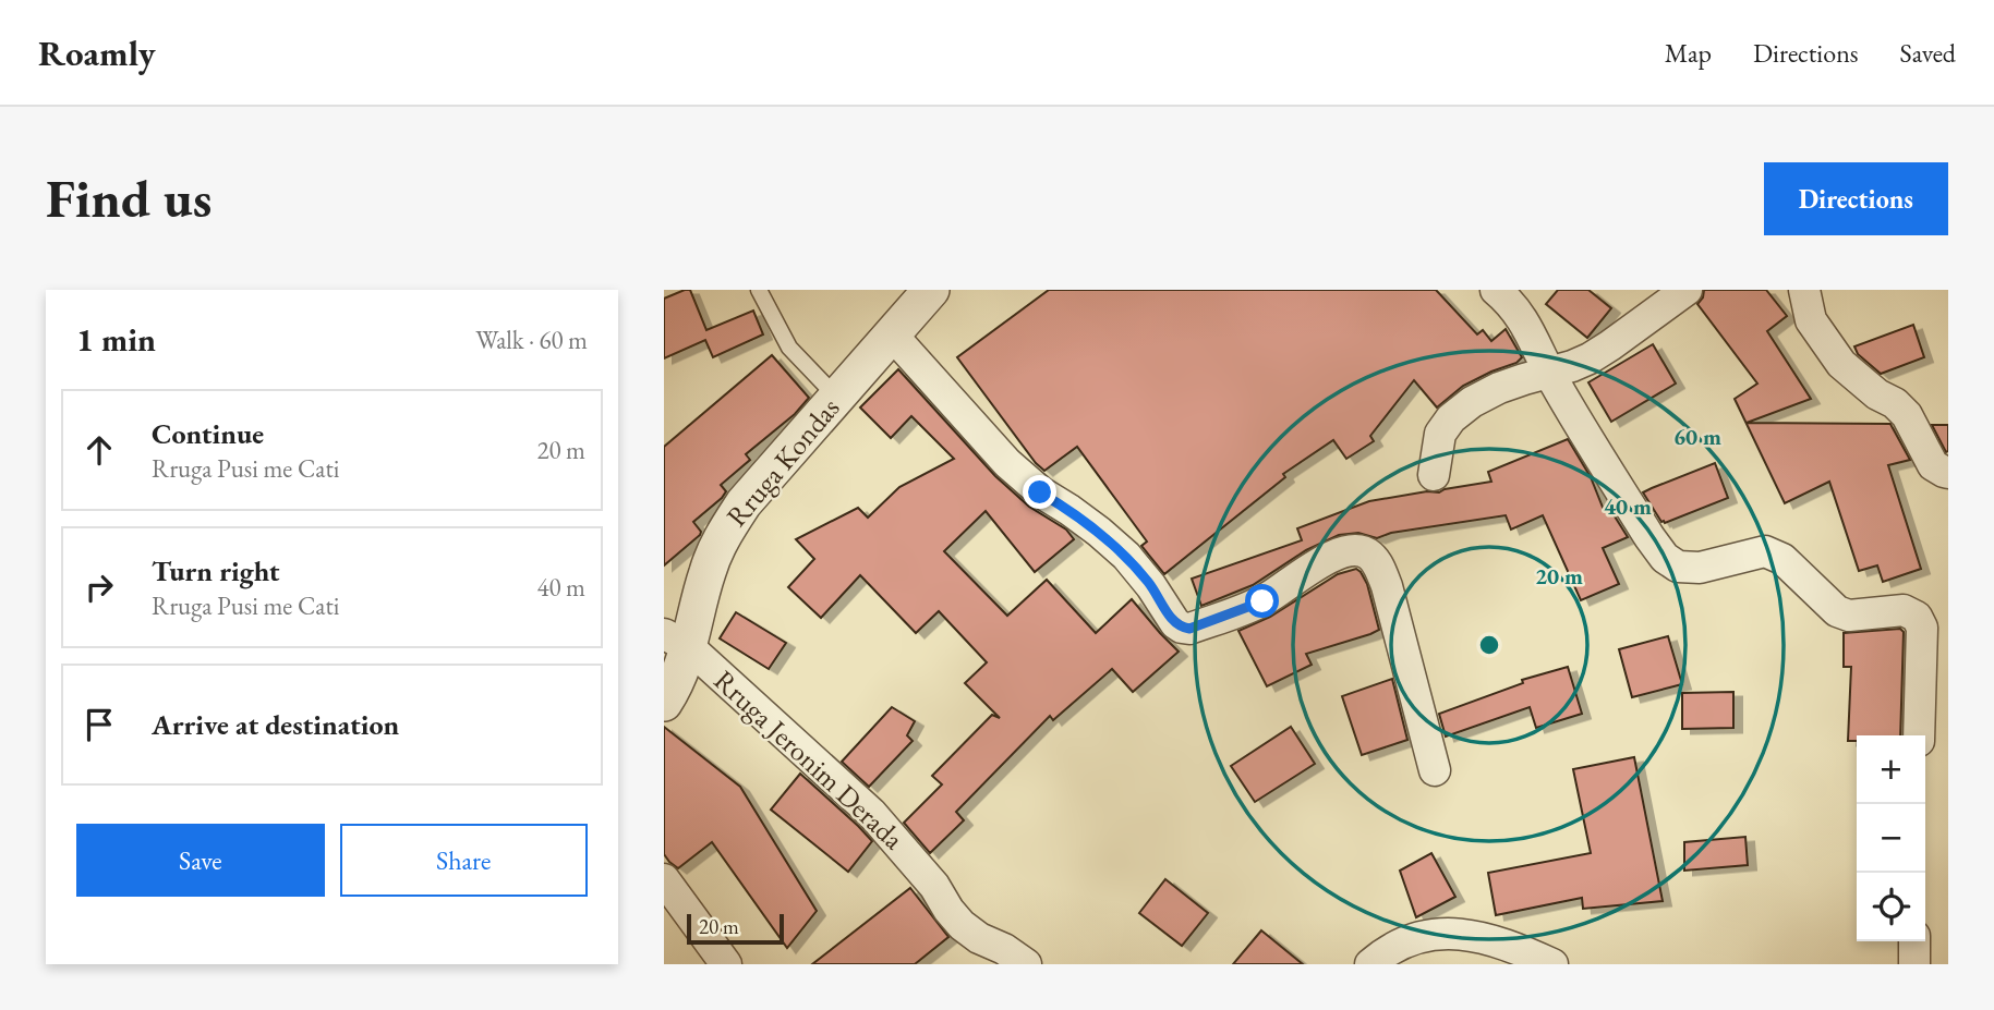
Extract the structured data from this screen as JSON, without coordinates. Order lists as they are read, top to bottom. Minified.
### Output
{"streets":{"street":["Rruga Kondas","Rruga Jeronim Derada"]},"crossings":[["Rruga Kondas","Rruga Jeronim Derada"]],"scale_bar":"20 m","page":{"header":"Roamly","nav":["Map","Directions","Saved"],"buttons":["Directions",["Save","Share"]],"title":"Find us","heading":["1 min","Walk · 60 m"],"list":[["Continue","Rruga Pusi me Cati","20 m"],["Turn right","Rruga Pusi me Cati","40 m"],"Arrive at destination"],"map_buttons":["+","−"],"scale":"20 m"},"rings":["60 m","40 m","20 m"]}
